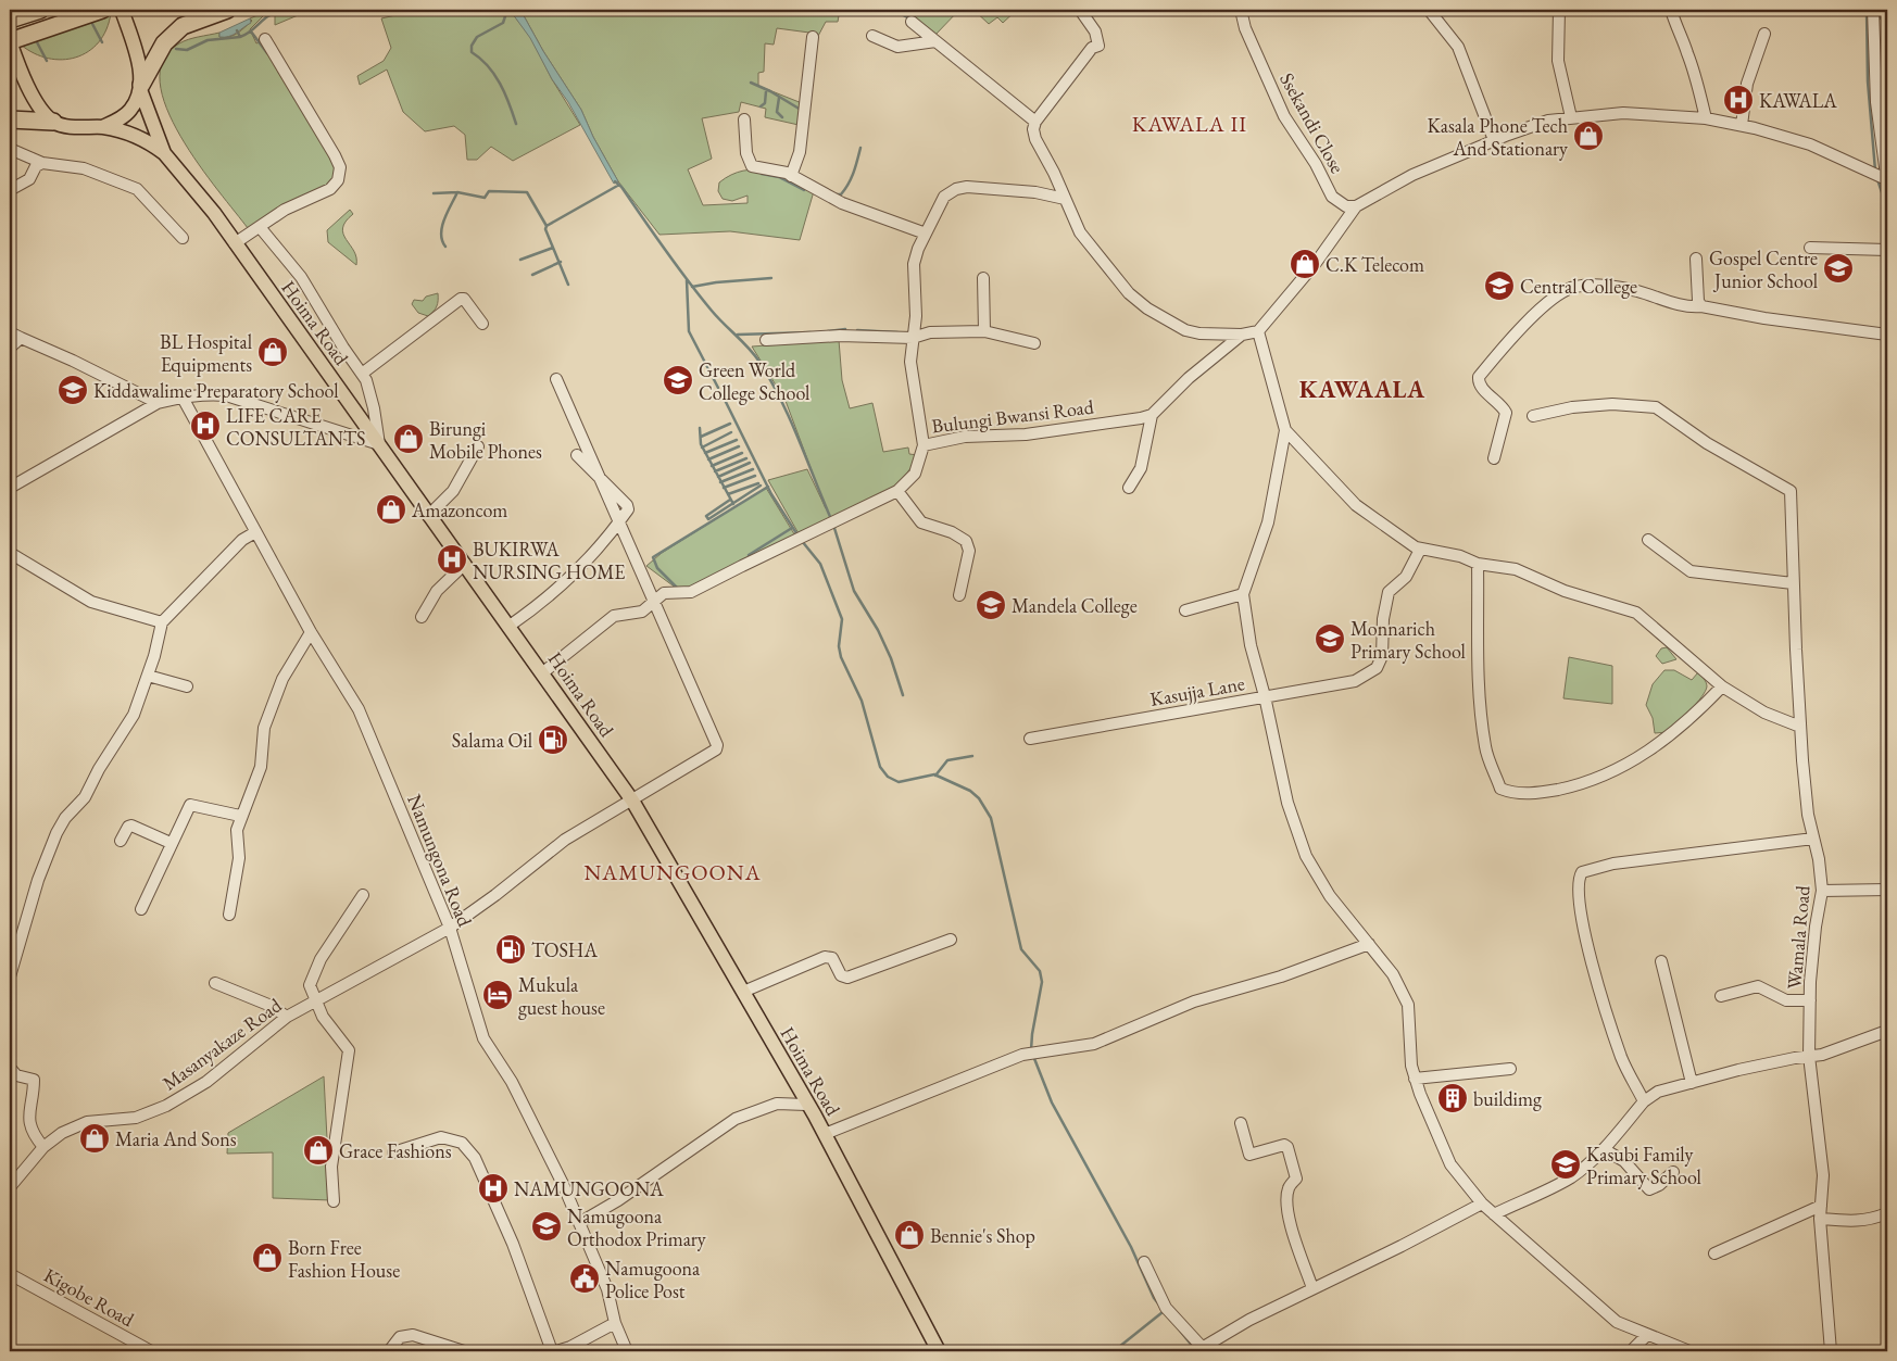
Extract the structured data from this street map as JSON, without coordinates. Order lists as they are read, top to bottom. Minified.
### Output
{"streets":{"main road":["Hoima Road"],"street":["Ssekandi Close","Bulungi Bwansi Road","Kasujja Lane","Namungona Road","Wamala Road","Masanyakaze Road","Kigobe Road"]},"crossings":[["Hoima Road","Bulungi Bwansi Road"],["Hoima Road","Masanyakaze Road"],["Namungona Road","Masanyakaze Road"]],"districts":["KAWALA II","KAWAALA","NAMUNGOONA"],"places":{"hospital":["KAWALA","LIFE CARE CONSULTANTS","BUKIRWA NURSING HOME","NAMUNGOONA"],"shop":["Kasala Phone Tech And Stationary","C.K Telecom","BL Hospital Equipments","Birungi Mobile Phones","Amazoncom","Maria And Sons","Grace Fashions","Bennie's Shop","Born Free Fashion House"],"school or university":["Gospel Centre Junior School","Central College","Green World College School","Kiddawalime Preparatory School","Mandela College","Monnarich Primary School","Kasubi Family Primary School","Namugoona Orthodox Primary"],"fuel station":["Salama Oil","TOSHA"],"hotel":["Mukula guest house"],"building":["buildimg"],"public building":["Namugoona Police Post"]}}
